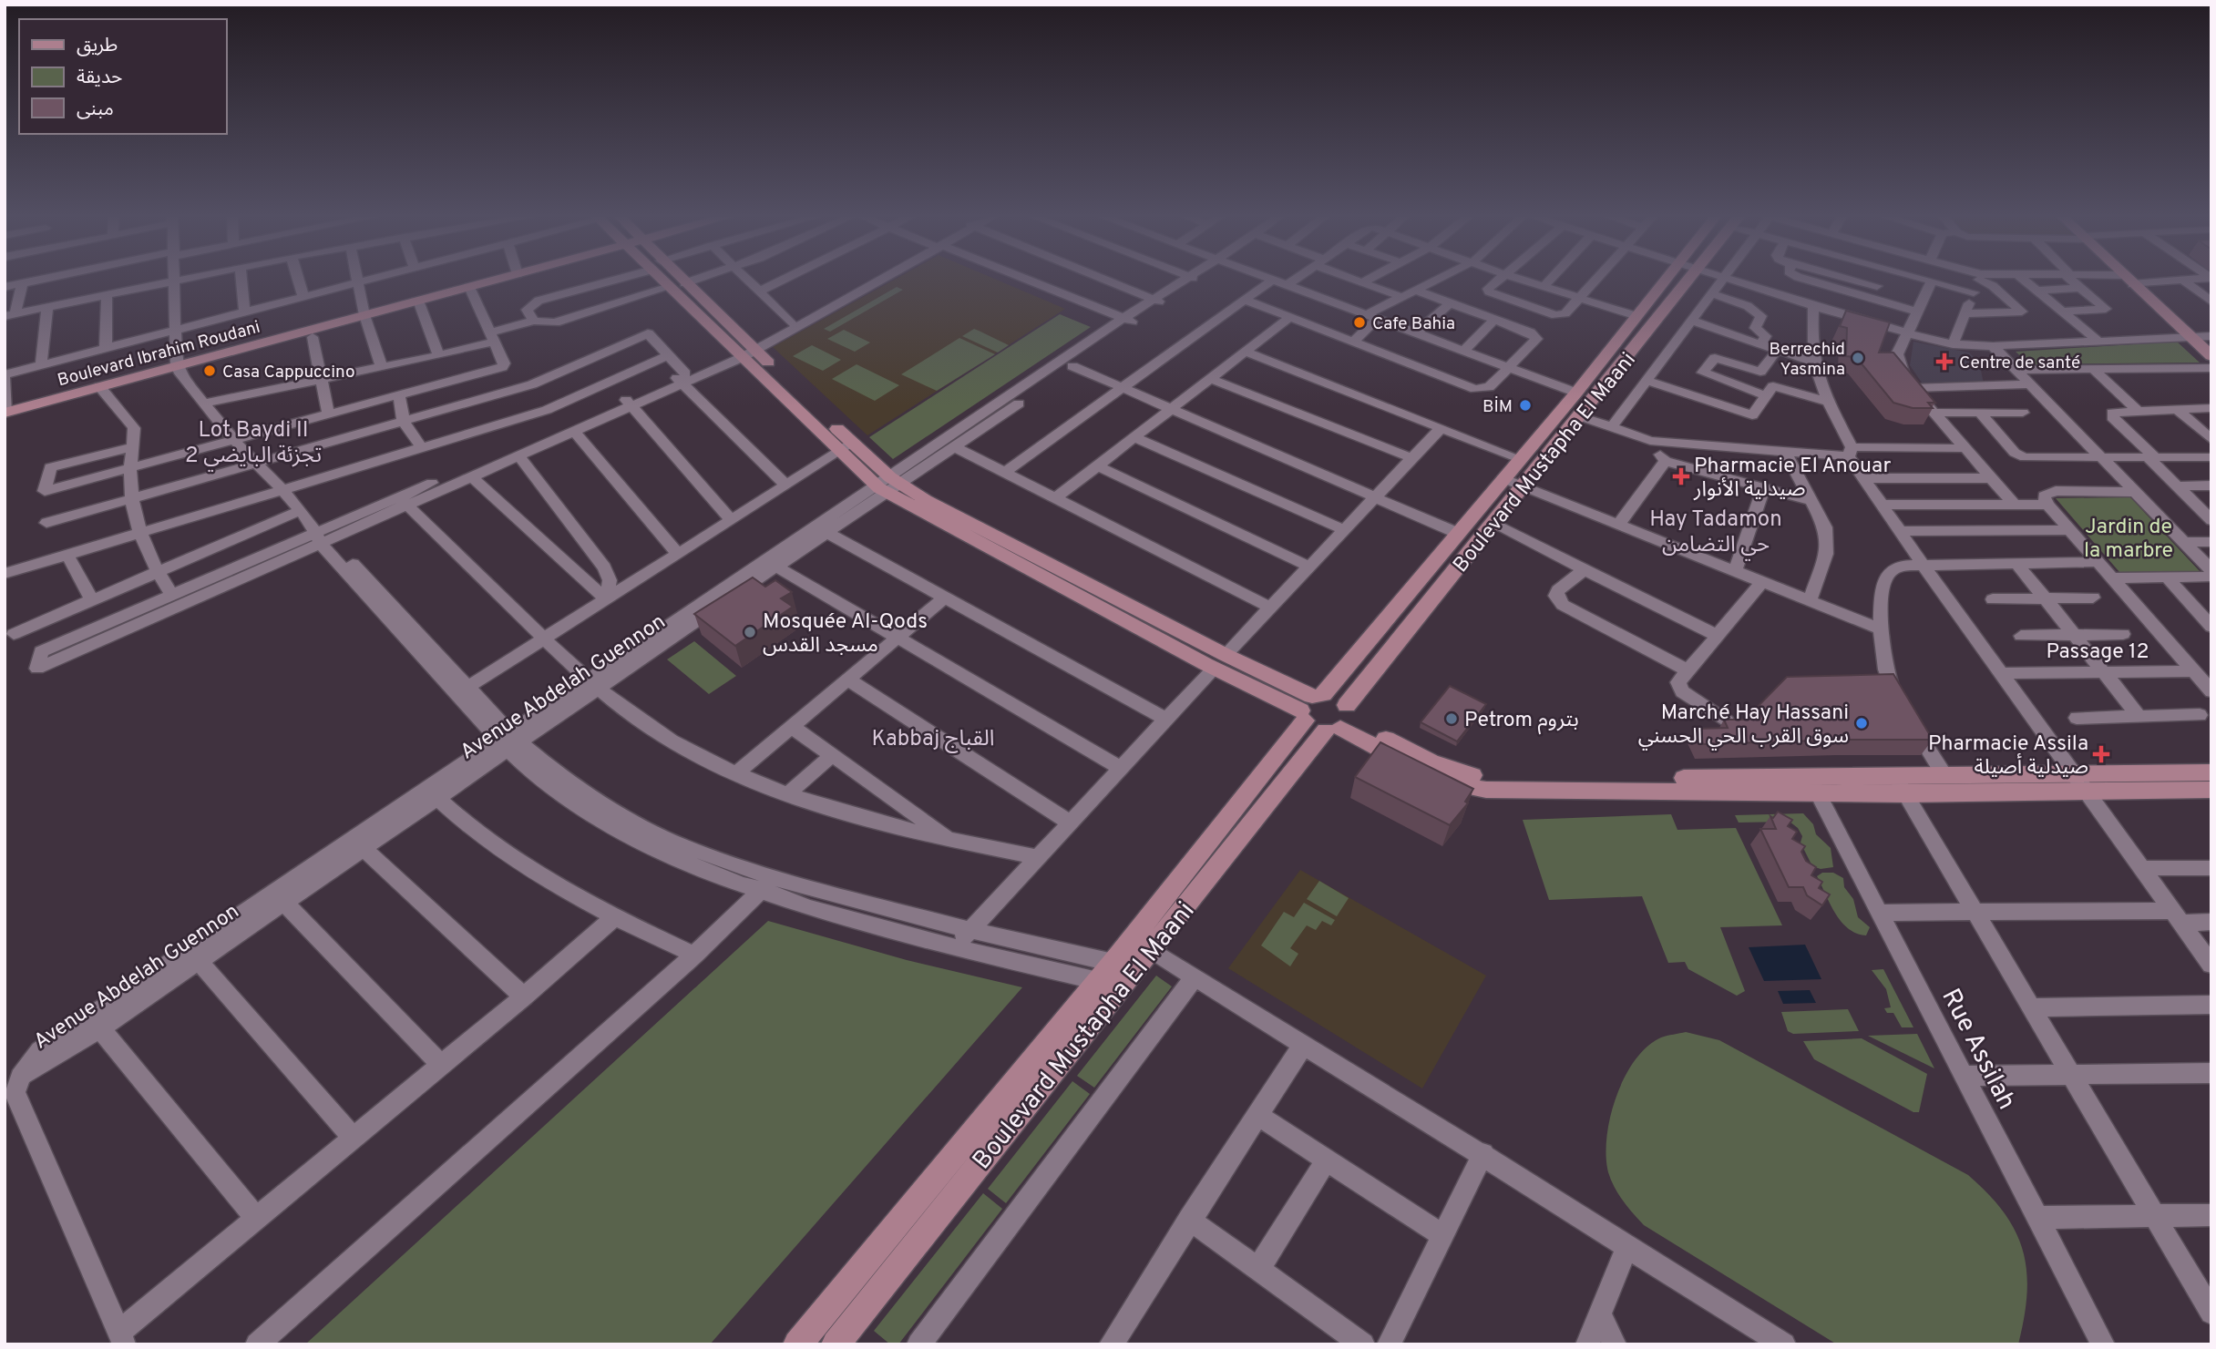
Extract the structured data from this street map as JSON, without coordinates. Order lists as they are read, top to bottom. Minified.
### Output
{"streets":{"street":["Boulevard Ibrahim Roudani","Boulevard Mustapha El Maani","Passage 12","Avenue Abdelah Guennon","Rue Assilah"]},"districts":["Lot Baydi II تجزئة البايضي 2","Hay Tadamon حي التضامن","Kabbaj القباج"],"parks":["Jardin de la marbre"],"places":{"other":["Cafe Bahia","Berrechid Yasmina","Casa Cappuccino","BİM","Mosquée Al-Qods مسجد القدس","Petrom بتروم","Marché Hay Hassani سوق القرب الحي الحسني"],"health":["Centre de santé","Pharmacie El Anouar صيدلية الأنوار","Pharmacie Assila صيدلية أصيلة"]},"legend":["طريق","حديقة","مبنى"]}
